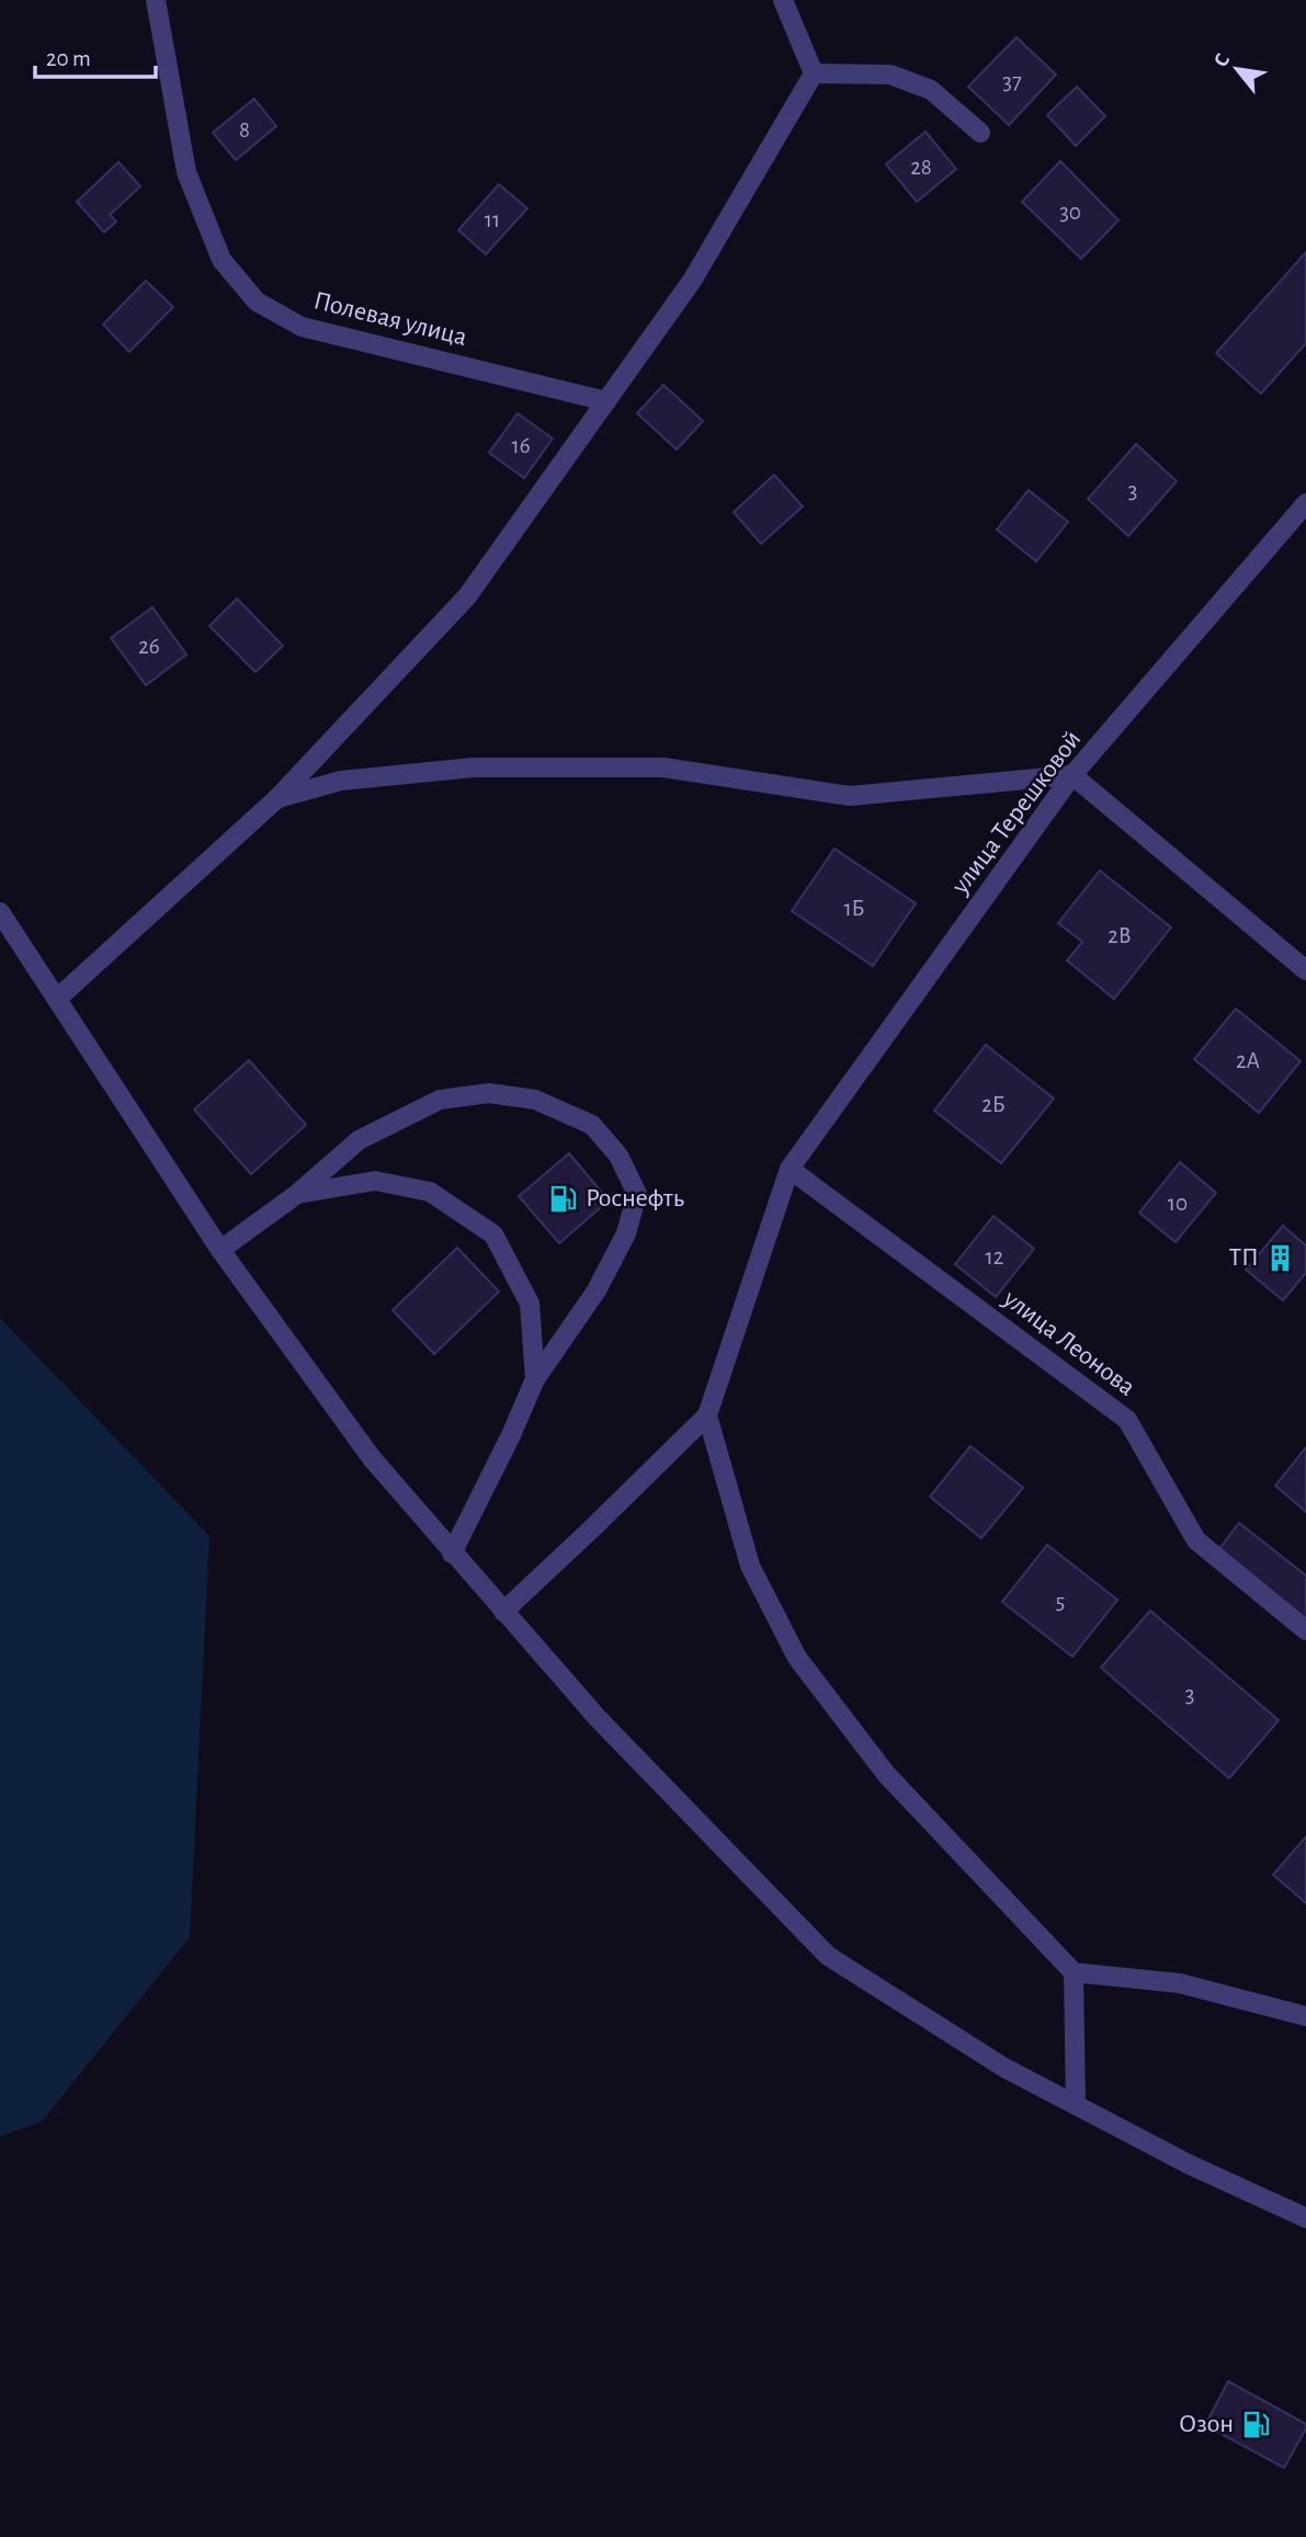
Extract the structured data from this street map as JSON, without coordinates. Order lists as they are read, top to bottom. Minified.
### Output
{"streets":{"street":["Полевая улица","улица Терешковой","улица Леонова"]},"crossings":[["улица Терешковой","улица Леонова"]],"places":{"fuel station":["Роснефть","Озон"],"building":["ТП"]},"house_numbers":["37","8","28","30","11","16","3","26","1Б","2В","2А","2Б","10","12","5","3"],"scale_bar":"20 m","north":"top left"}
